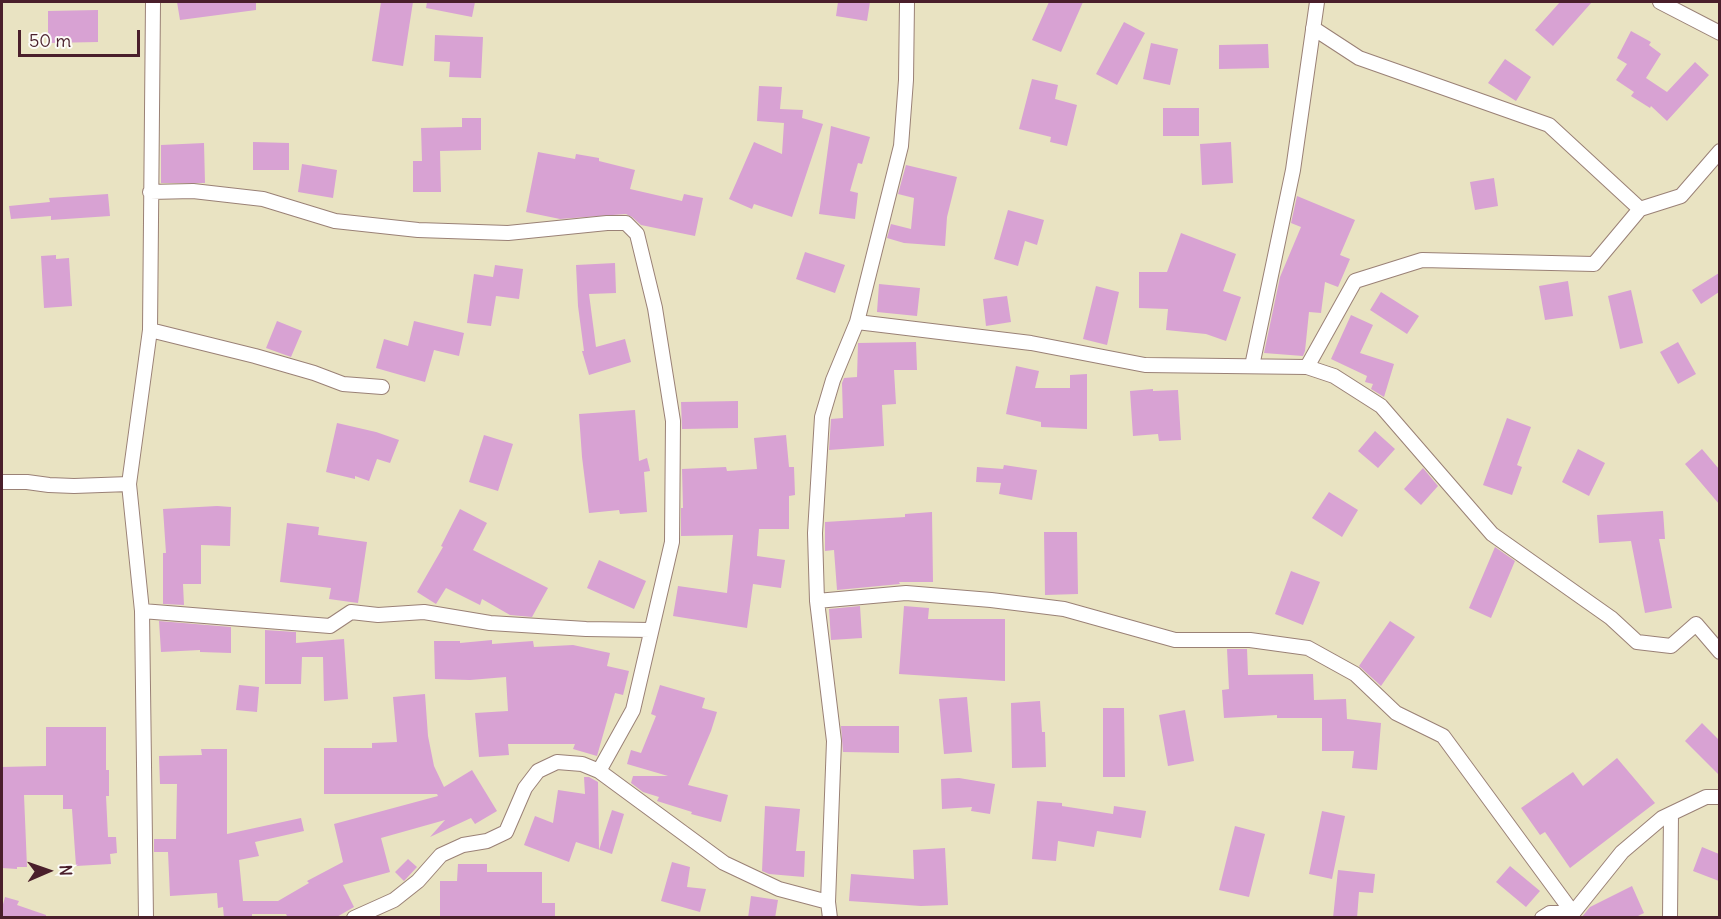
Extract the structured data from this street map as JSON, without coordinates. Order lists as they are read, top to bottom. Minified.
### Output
{"scale_bar":"50 m","north":"right"}
